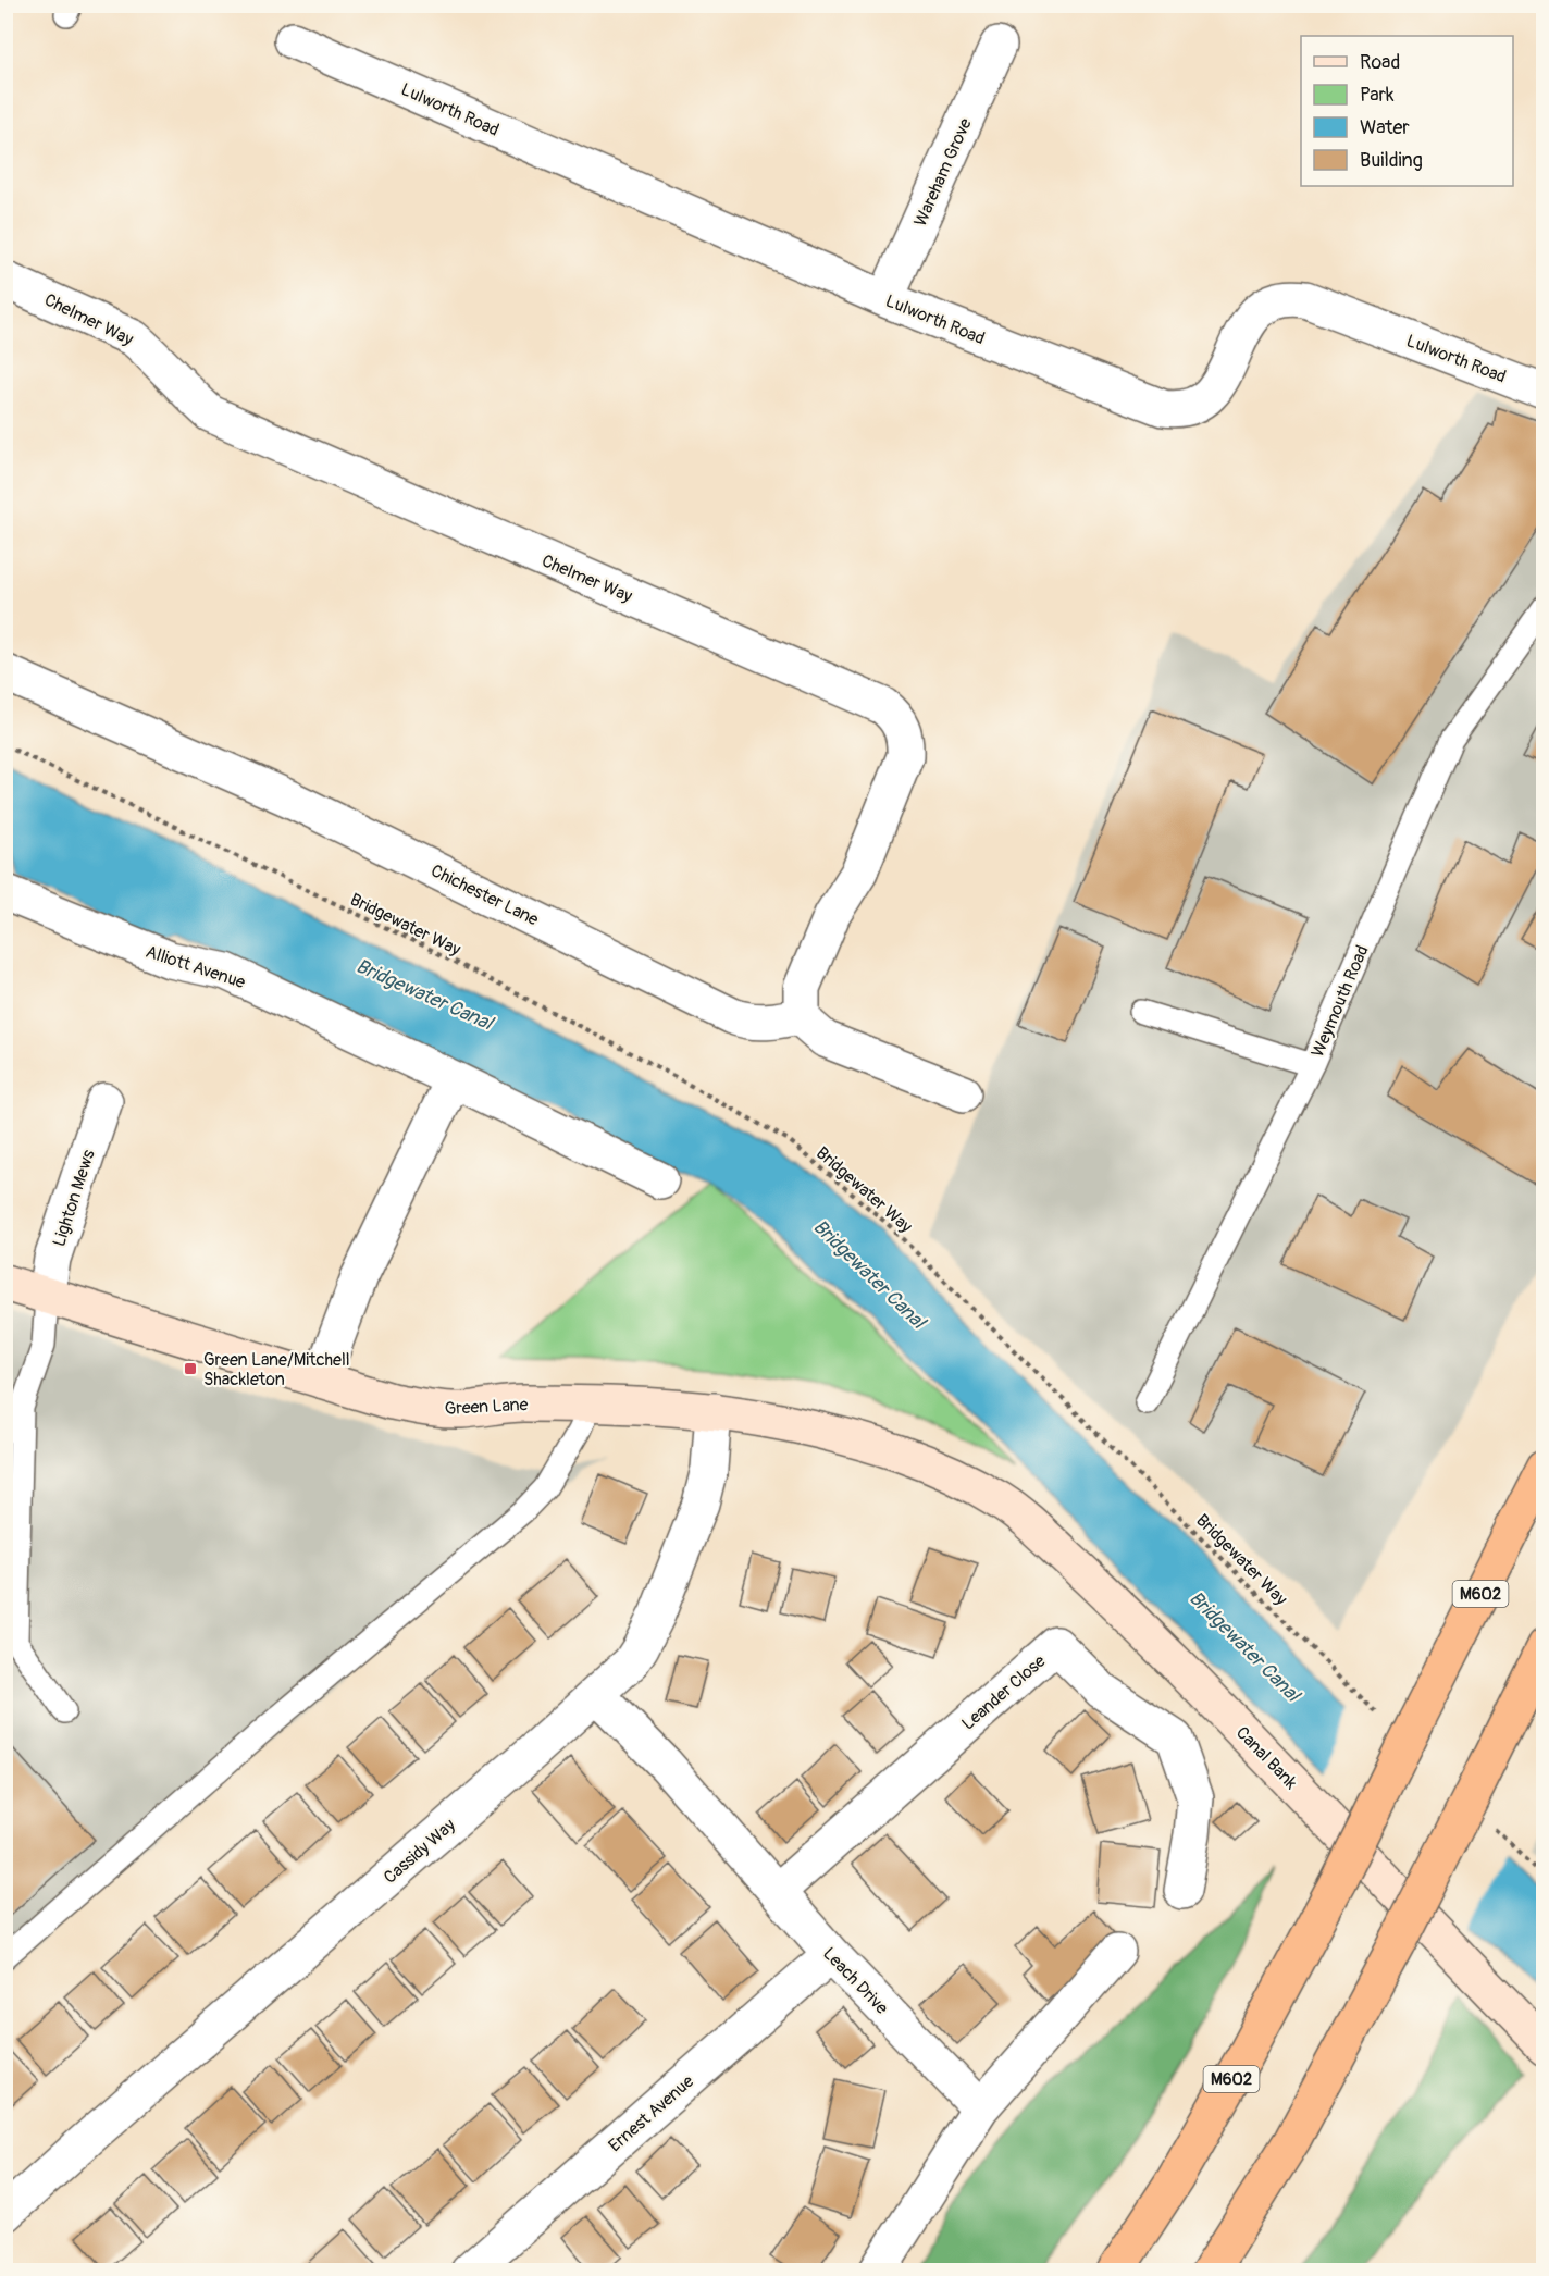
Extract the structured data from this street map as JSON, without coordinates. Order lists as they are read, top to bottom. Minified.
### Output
{"streets":{"highway":["M602"],"main road":["Green Lane","Canal Bank"],"street":["Lulworth Road","Wareham Grove","Chelmer Way","Chichester Lane","Alliott Avenue","Lighton Mews","Leander Close","Cassidy Way","Leach Drive","Ernest Avenue"],"lane":["Weymouth Road"],"path":["Bridgewater Way"]},"crossings":[["Lulworth Road","Wareham Grove"],["Chelmer Way","Chichester Lane"],["Lighton Mews","Green Lane"],["Green Lane","Canal Bank"],["Green Lane","Cassidy Way"],["Leander Close","Leach Drive"],["Cassidy Way","Leach Drive"],["Leach Drive","Ernest Avenue"]],"water":["Bridgewater Canal"],"places":{"transit":["Green Lane/Mitchell Shackleton"]},"legend":["Road","Park","Water","Building"]}
